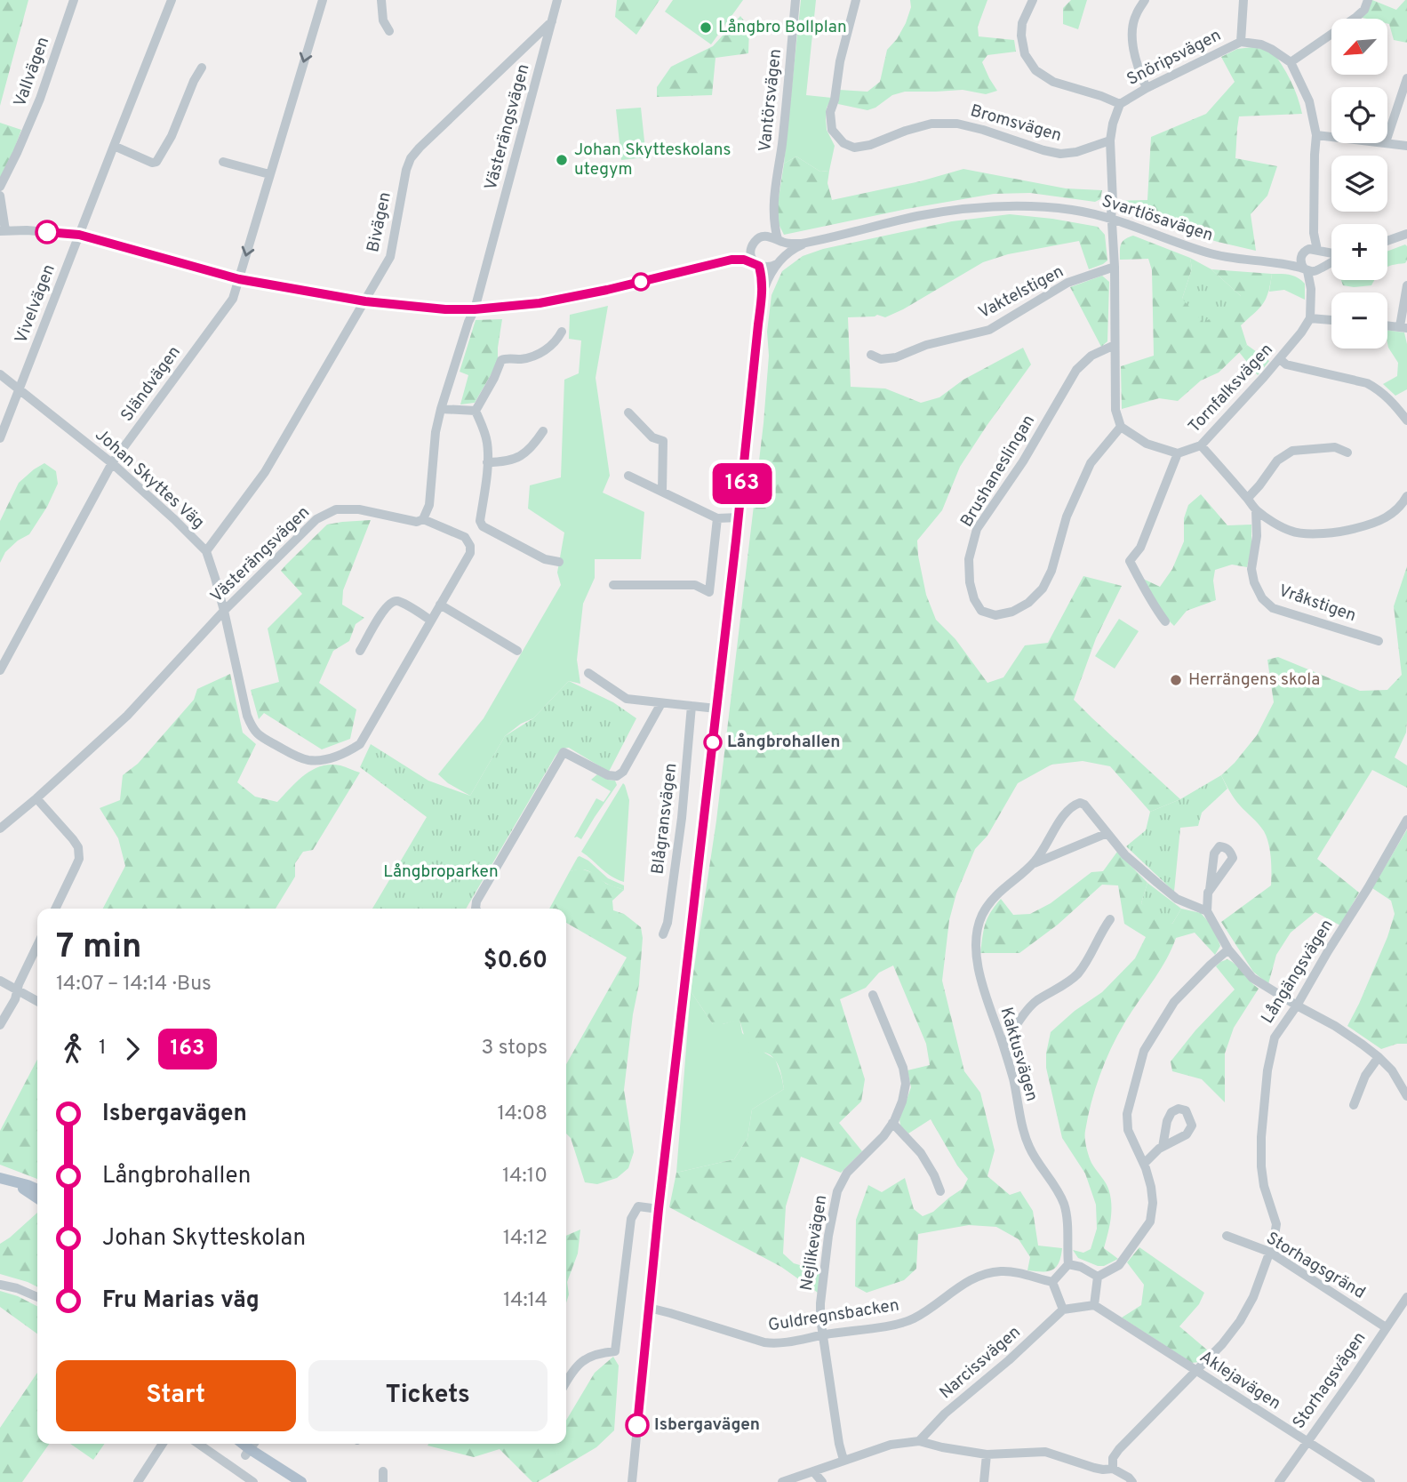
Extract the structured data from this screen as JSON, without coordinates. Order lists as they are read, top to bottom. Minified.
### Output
{"streets":{"street":["Snöripsvägen","Vallvägen","Vantörsvägen","Bromsvägen","Västerängsvägen","Svartlösavägen","Bivägen","Vaktelstigen","Vivelvägen","Sländvägen","Tornfalksvägen","Brushaneslingan","Johan Skyttes Väg","Vråkstigen","Blågransvägen","Långängsvägen","Kaktusvägen","Nejlikevägen","Storhagsgränd","Guldregnsbacken","Narcissvägen","Aklejavägen","Storhagsvägen"]},"crossings":[["Snöripsvägen","Bromsvägen"],["Snöripsvägen","Svartlösavägen"],["Vantörsvägen","Svartlösavägen"],["Västerängsvägen","Bivägen"],["Västerängsvägen","Johan Skyttes Väg"],["Bivägen","Johan Skyttes Väg"],["Vivelvägen","Johan Skyttes Väg"],["Sländvägen","Johan Skyttes Väg"],["Långängsvägen","Storhagsgränd"],["Långängsvägen","Aklejavägen"],["Kaktusvägen","Guldregnsbacken"],["Kaktusvägen","Narcissvägen"],["Kaktusvägen","Aklejavägen"],["Nejlikevägen","Guldregnsbacken"],["Storhagsgränd","Storhagsvägen"],["Guldregnsbacken","Narcissvägen"],["Guldregnsbacken","Aklejavägen"],["Narcissvägen","Aklejavägen"],["Aklejavägen","Storhagsvägen"]],"one_way":["Sländvägen"],"parks":["Långbroparken"],"places":["Långbro Bollplan","Johan Skytteskolans utegym","Herrängens skola","Långbrohallen","Isbergavägen"],"lines":["bus line 163"],"north":"bottom left","page":{"on_map":"163","map_buttons":["+","−"],"heading":["7 min","14:07 – 14:14 · Bus","$0.60"],"legs":["1","163","3 stops"],"list":[{"name":"Isbergavägen","value":"14:08"},{"name":"Långbrohallen","value":"14:10"},{"name":"Johan Skytteskolan","value":"14:12"},{"name":"Fru Marias väg","value":"14:14"}],"buttons":["Start","Tickets"]}}
